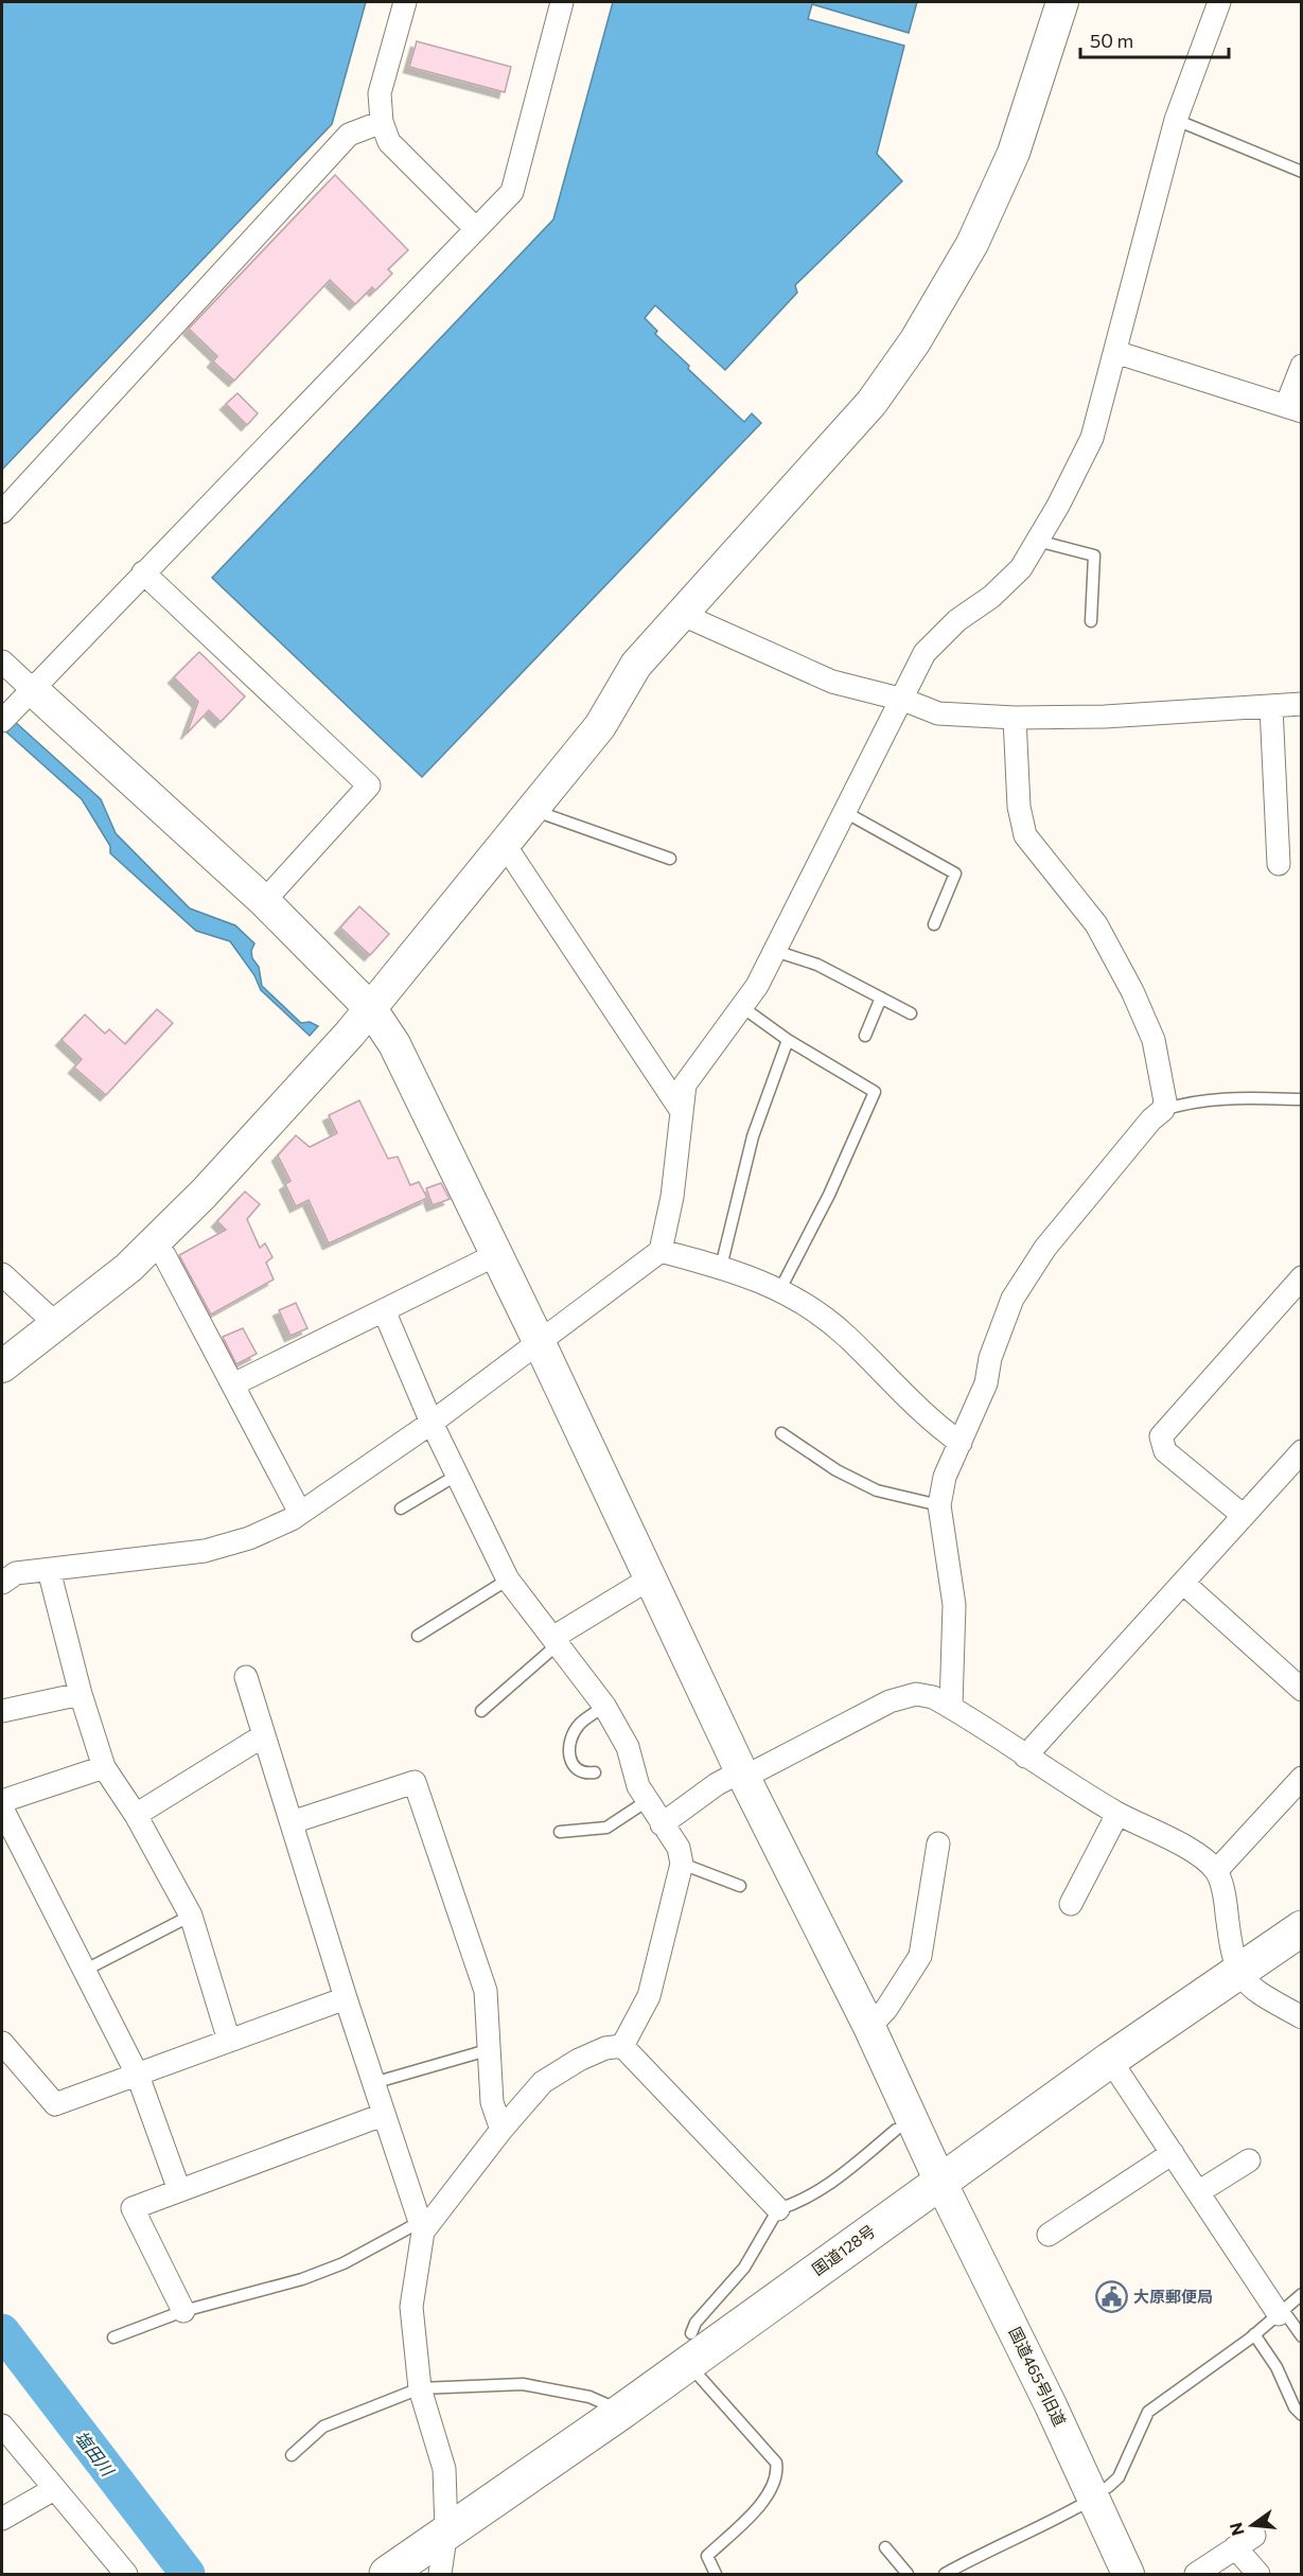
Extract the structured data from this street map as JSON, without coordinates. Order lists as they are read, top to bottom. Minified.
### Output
{"streets":{"highway":["国道128号"],"street":["国道465号旧道"]},"crossings":[["国道128号","国道465号旧道"]],"water":["塩田川"],"places":{"public building":["大原郵便局"]},"scale_bar":"50 m","north":"left"}
